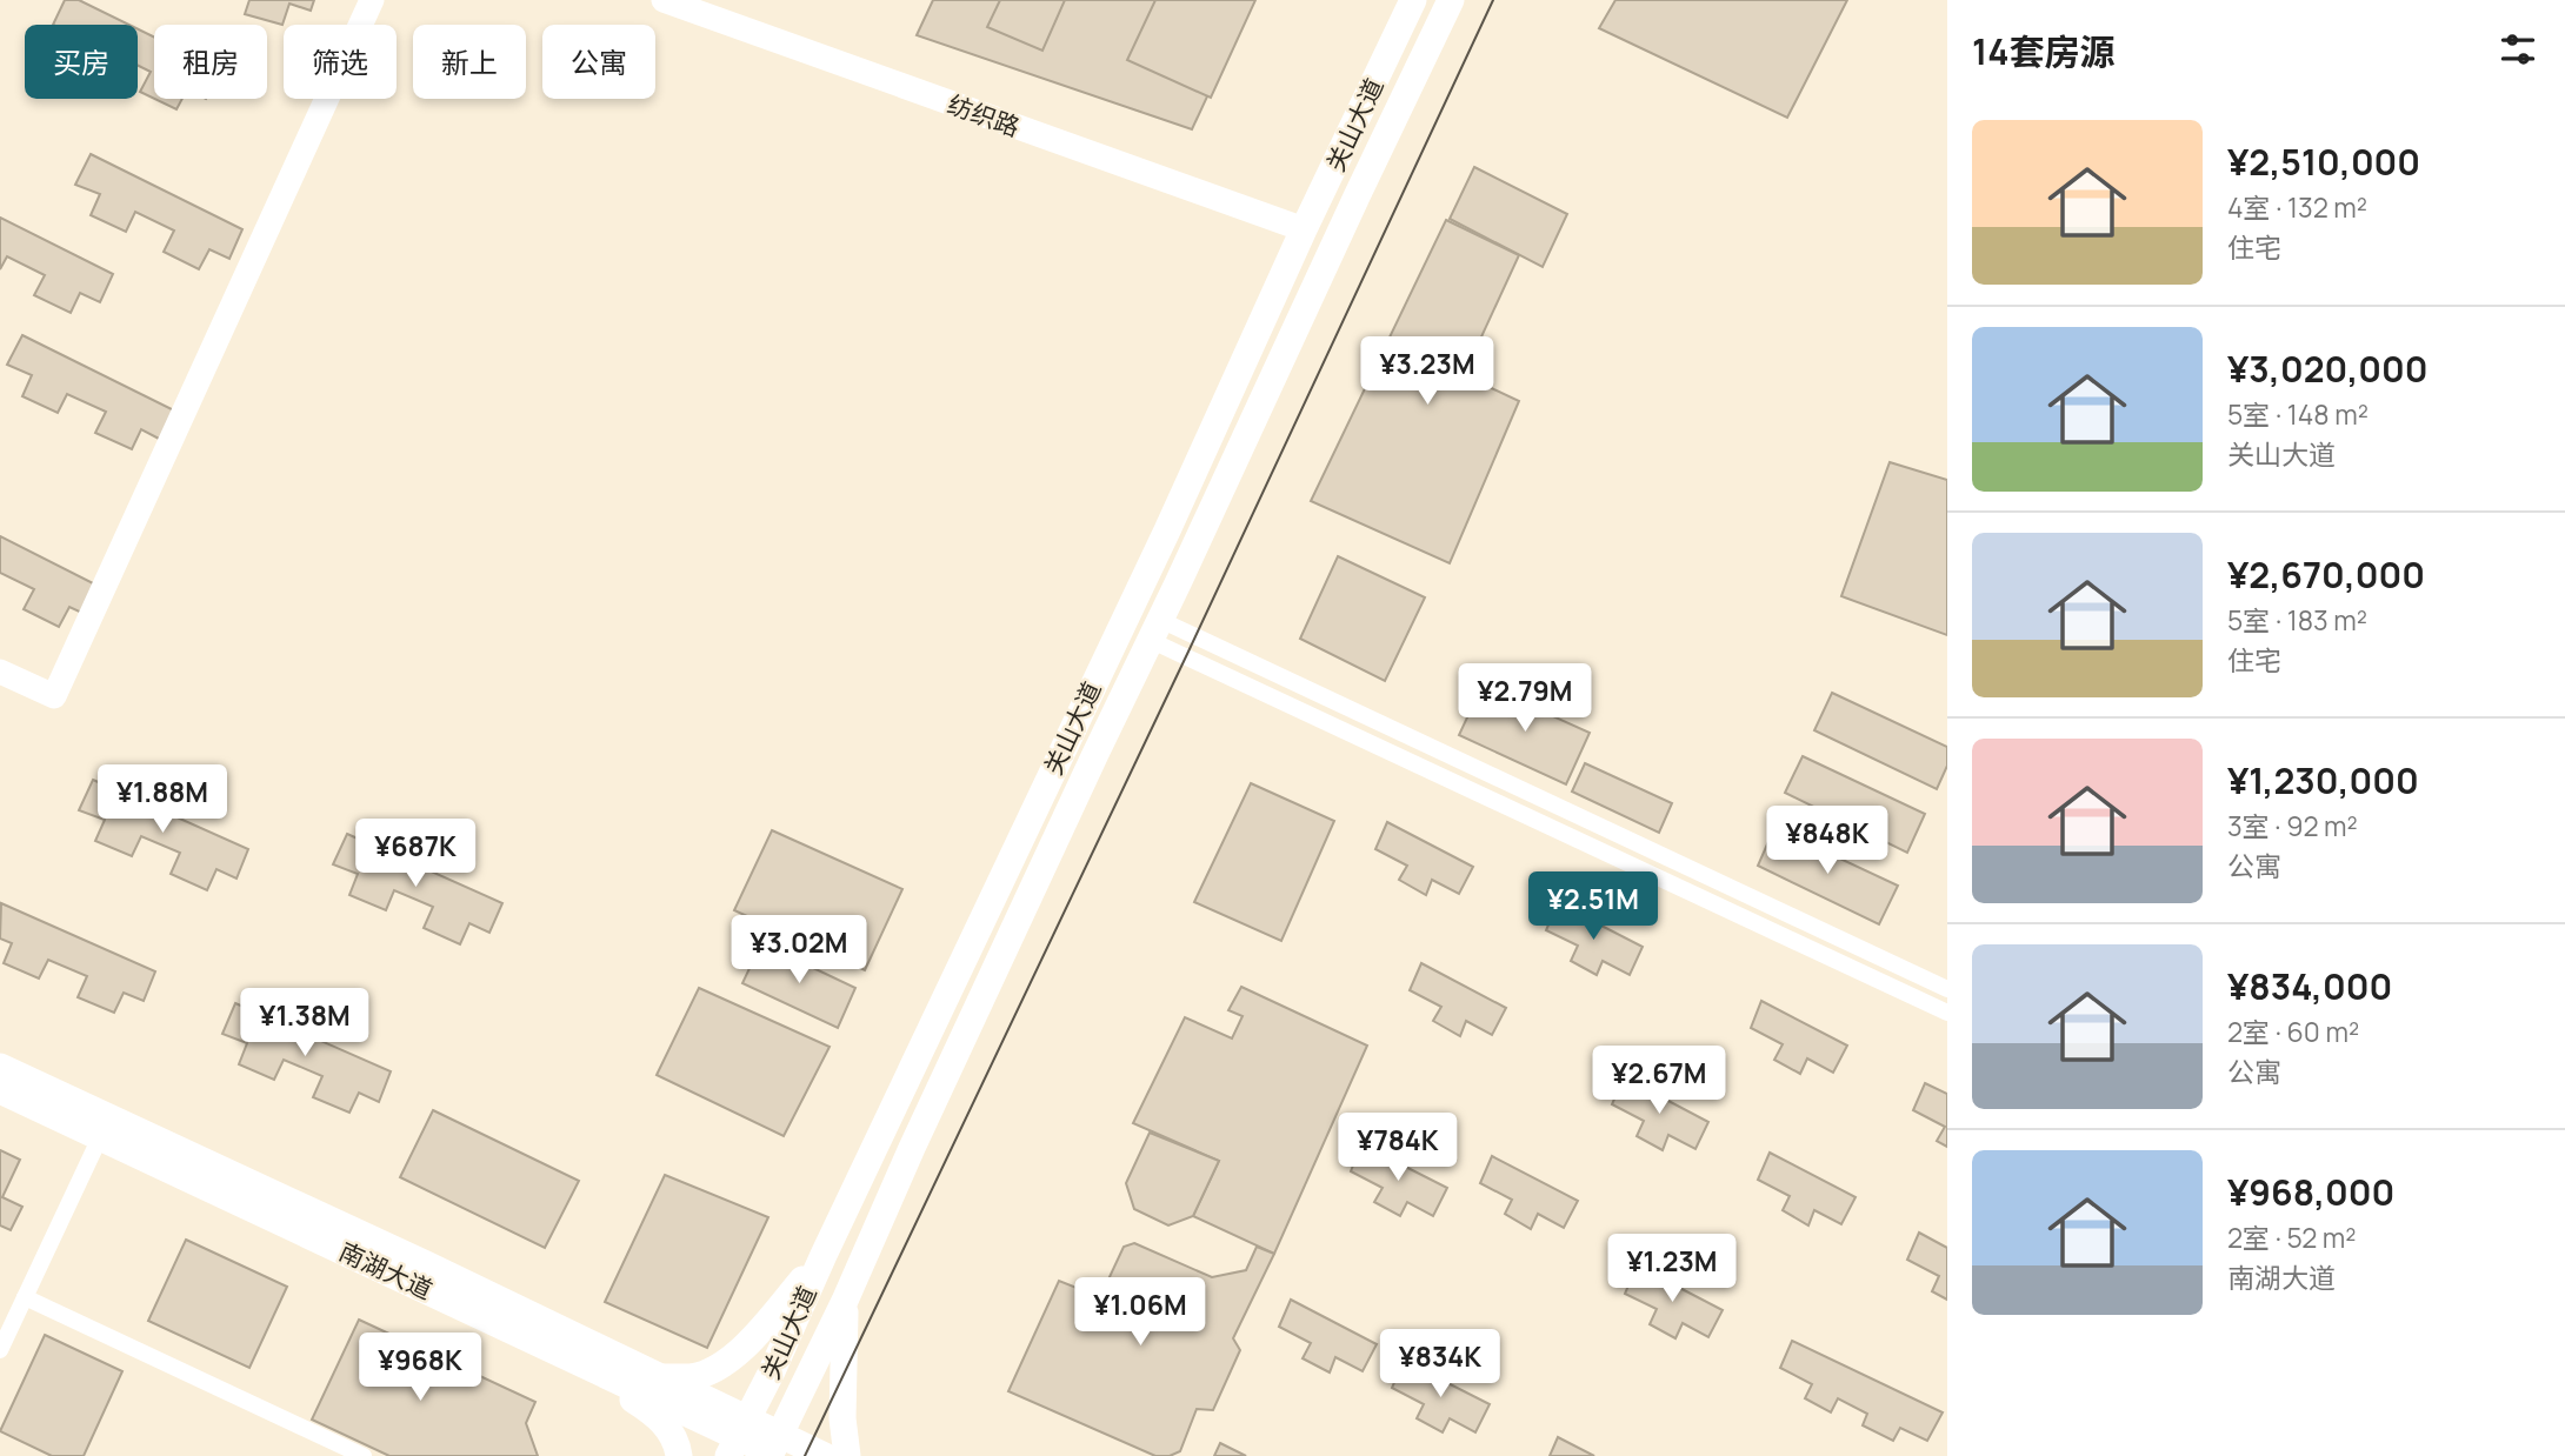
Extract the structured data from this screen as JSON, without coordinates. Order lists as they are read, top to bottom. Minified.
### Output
{"streets":{"main road":["关山大道","南湖大道"],"street":["纺织路"]},"crossings":[["纺织路","关山大道"],["关山大道","南湖大道"]],"page":{"heading":"14套房源","chip":["买房","租房","筛选","新上","公寓"],"list":[{"name":"¥2,510,000","note":"4室 · 132 m² · 住宅"},{"name":"¥3,020,000","note":"5室 · 148 m² · 关山大道"},{"name":"¥2,670,000","note":"5室 · 183 m² · 住宅"},{"name":"¥1,230,000","note":"3室 · 92 m² · 公寓"},{"name":"¥834,000","note":"2室 · 60 m² · 公寓"},{"name":"¥968,000","note":"2室 · 52 m² · 南湖大道"}],"price":["¥3.23M","¥2.79M","¥1.88M","¥848K","¥687K","¥2.51M","¥3.02M","¥1.38M","¥2.67M","¥784K","¥1.23M","¥1.06M","¥834K","¥968K"]}}
